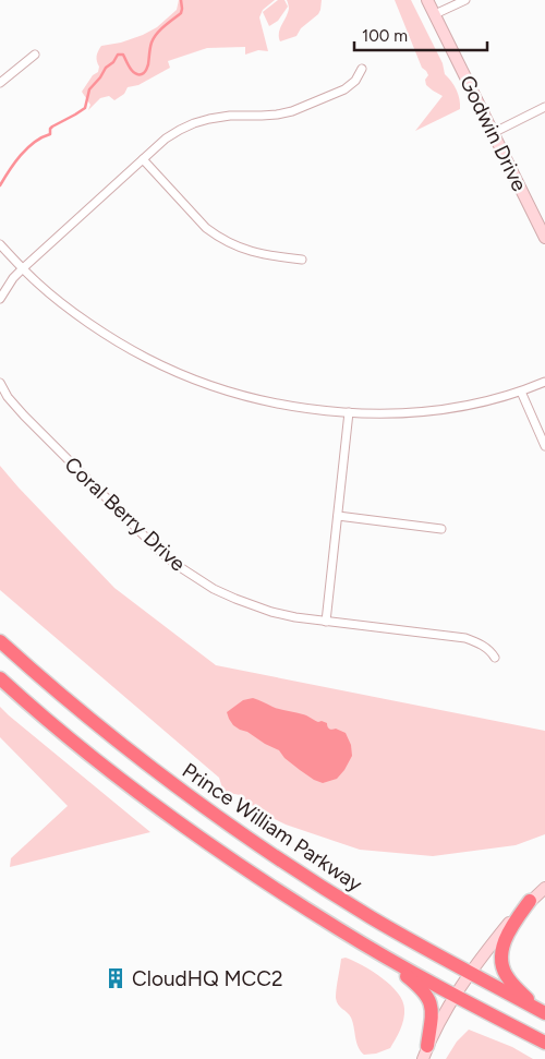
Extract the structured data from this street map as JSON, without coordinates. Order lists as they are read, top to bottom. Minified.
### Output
{"streets":{"highway":["Prince William Parkway"],"street":["Godwin Drive","Coral Berry Drive"]},"places":{"building":["CloudHQ MCC2"]},"scale_bar":"100 m"}
